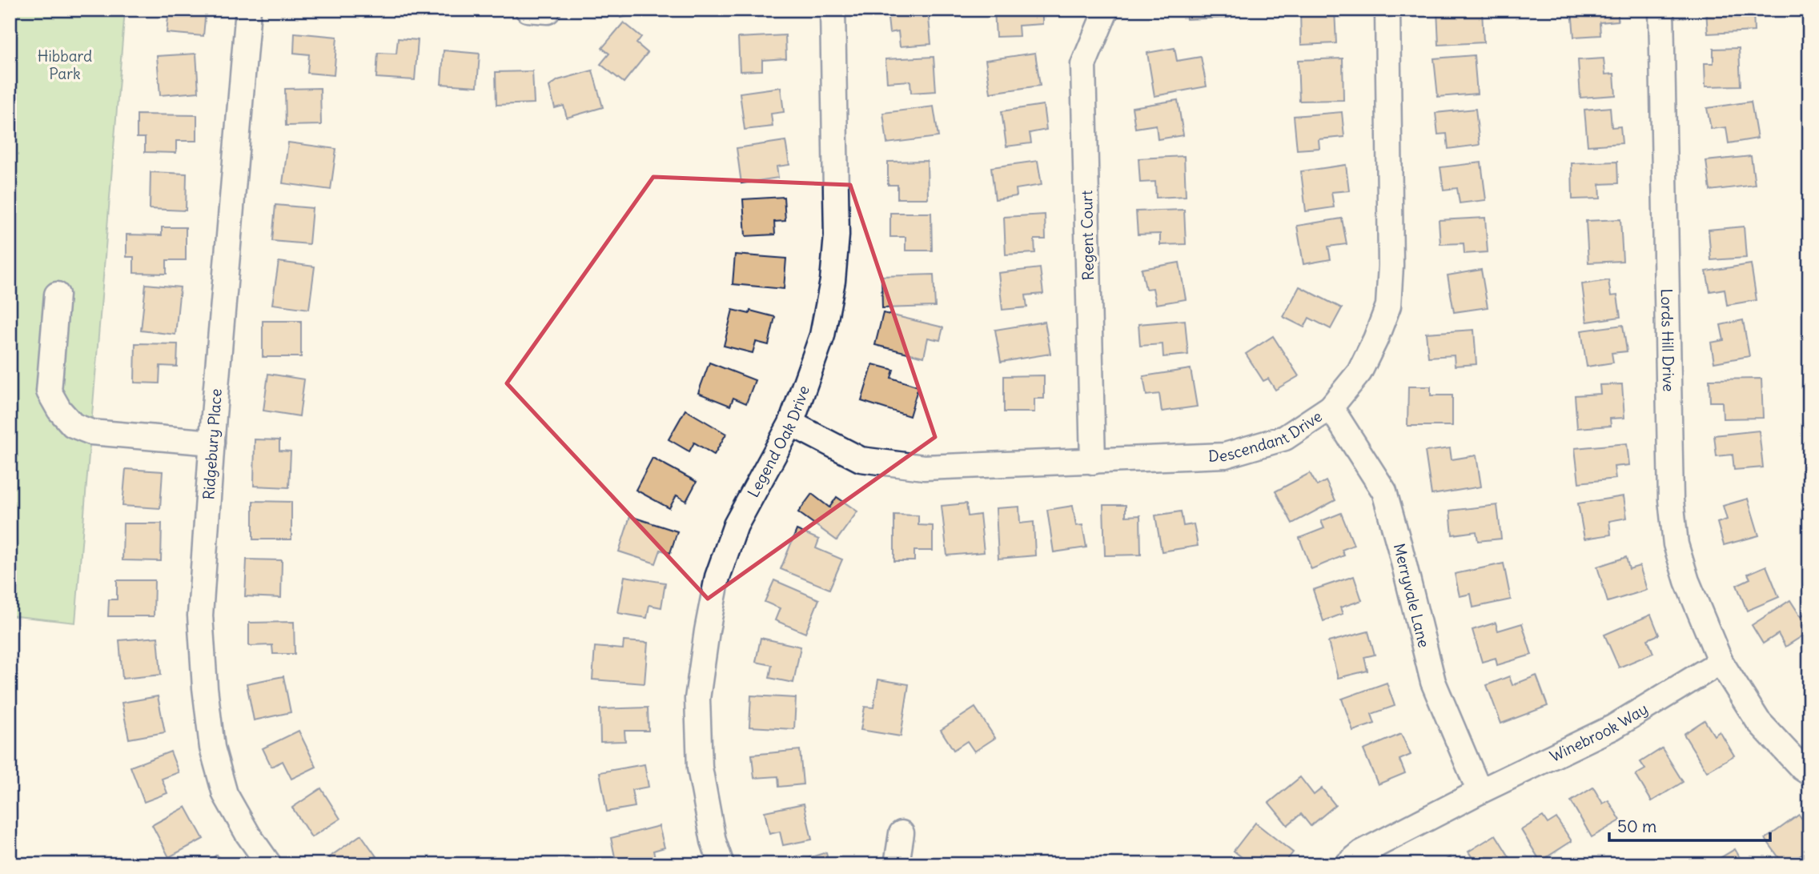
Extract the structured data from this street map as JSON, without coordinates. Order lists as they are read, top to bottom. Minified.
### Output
{"streets":{"street":["Regent Court","Lords Hill Drive","Descendant Drive","Legend Oak Drive","Ridgebury Place","Merryvale Lane","Winebrook Way"]},"crossings":[["Regent Court","Descendant Drive"],["Lords Hill Drive","Winebrook Way"],["Descendant Drive","Legend Oak Drive"],["Descendant Drive","Merryvale Lane"],["Merryvale Lane","Winebrook Way"]],"parks":["Hibbard Park"],"scale_bar":"50 m"}
